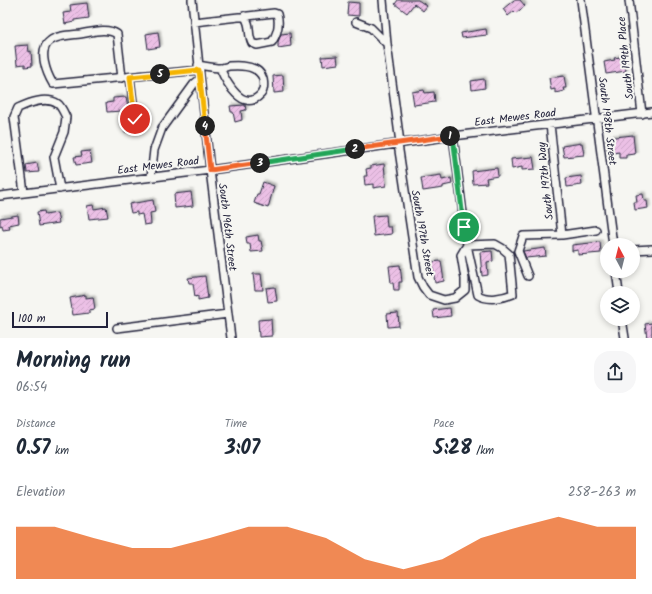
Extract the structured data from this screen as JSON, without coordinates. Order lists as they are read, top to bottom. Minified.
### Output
{"streets":{"street":["South 199th Place","East Mewes Road","South 198th Street","South 197th Way","South 196th Street","South 197th Street"]},"crossings":[["South 199th Place","East Mewes Road"],["East Mewes Road","South 198th Street"],["East Mewes Road","South 197th Way"],["East Mewes Road","South 196th Street"],["East Mewes Road","South 197th Street"]],"scale_bar":"100 m","north":"top","page":{"pins":["5","4","1","2","3"],"scale":"100 m","heading":["Morning run","06:54"],"stats":[["Distance","0.57 km"],["Time","3:07"],["Pace","5:28 /km"]],"chart":["Elevation","258–263 m"]}}
